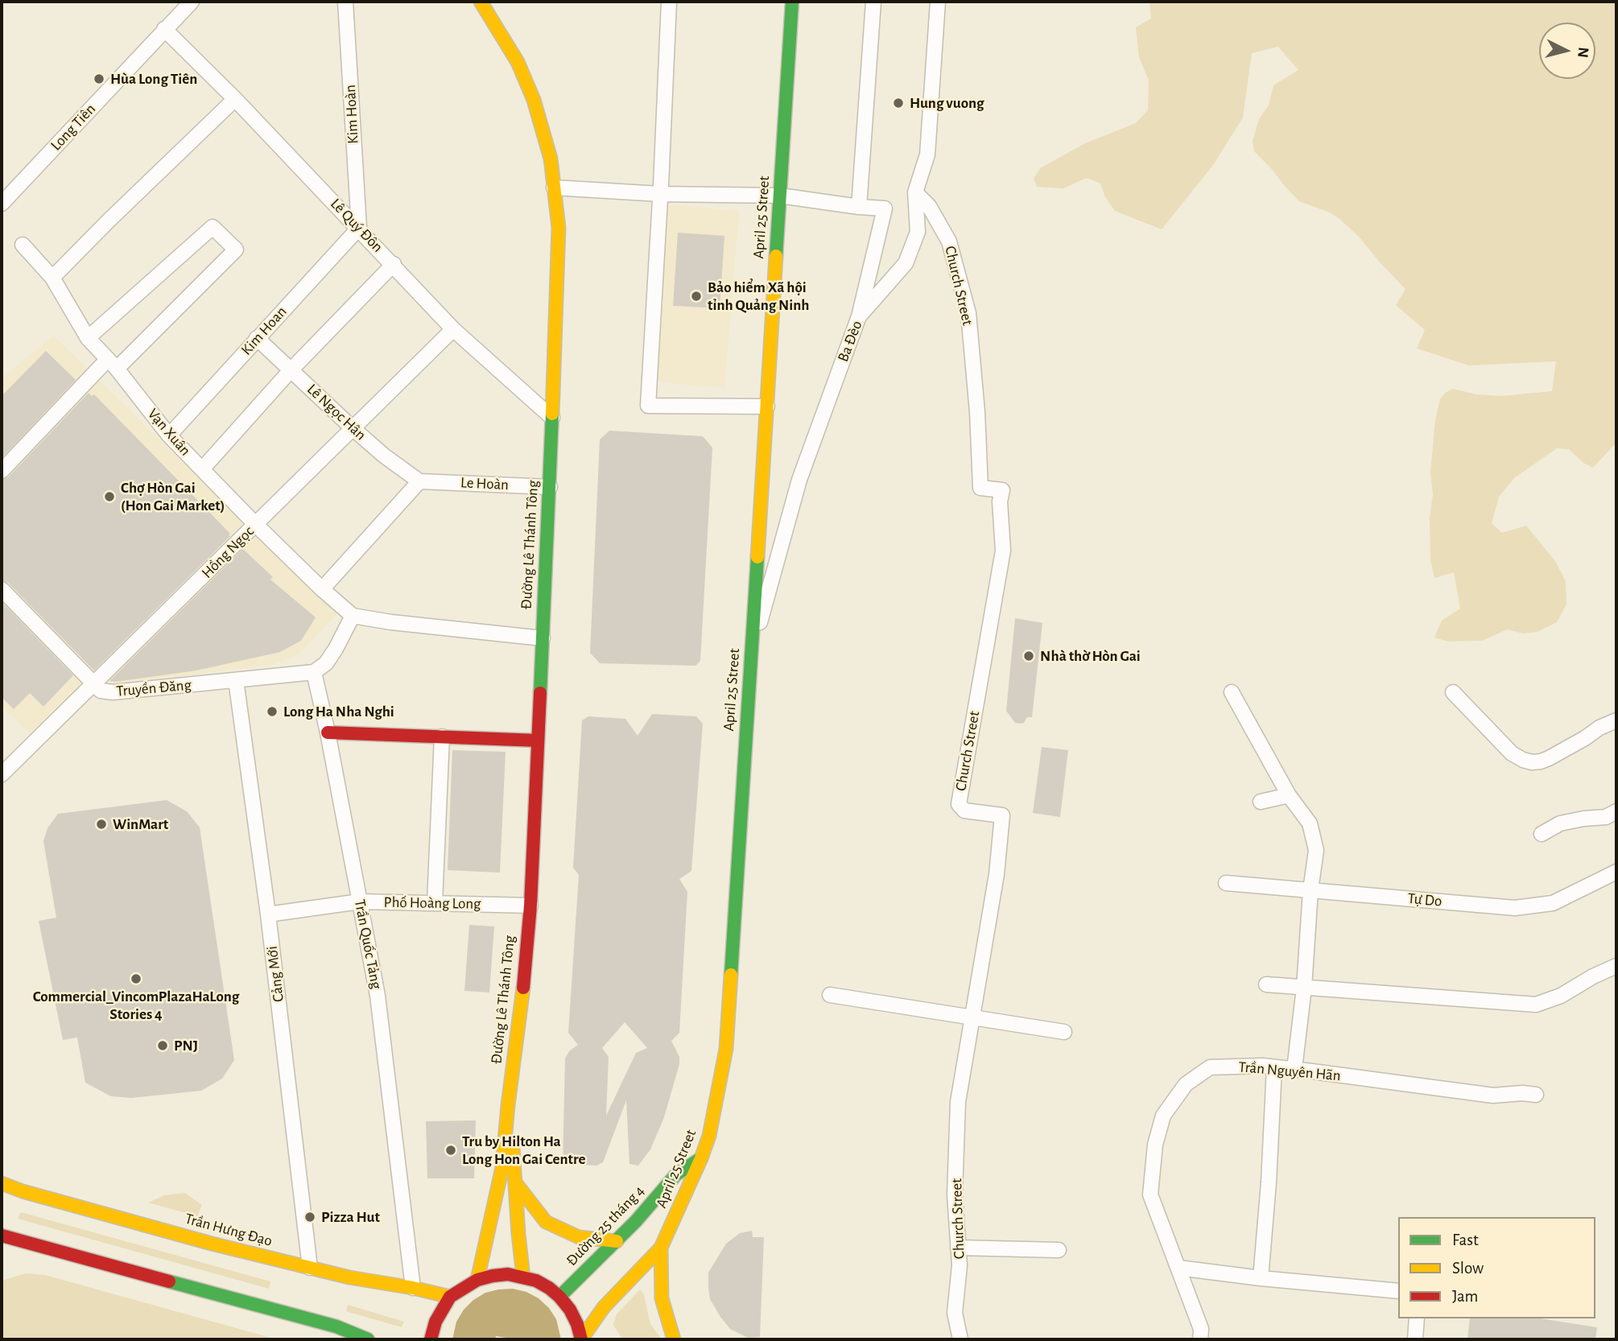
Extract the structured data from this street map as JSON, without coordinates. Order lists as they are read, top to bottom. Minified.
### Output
{"streets":{"street":["Kim Hoàn","Long Tiên","April 25 Street","Lê Quý Đôn","Church Street","Kim Hoan","Ba Đèo","Lê Ngọc Hân","Vạn Xuân","Le Hoàn","Đường Lê Thánh Tông","Hồng Ngọc","Truyền Đăng","Tự Do","Phố Hoàng Long","Trần Quốc Tảng","Cảng Mới","Trần Nguyên Hãn","Đường 25 tháng 4","Trần Hưng Đạo"]},"crossings":[["Kim Hoàn","Lê Quý Đôn"],["Kim Hoàn","Kim Hoan"],["Long Tiên","Lê Quý Đôn"],["April 25 Street","Ba Đèo"],["April 25 Street","Đường 25 tháng 4"],["Lê Quý Đôn","Kim Hoan"],["Lê Quý Đôn","Đường Lê Thánh Tông"],["Lê Quý Đôn","Hồng Ngọc"],["Church Street","Ba Đèo"],["Kim Hoan","Lê Ngọc Hân"],["Kim Hoan","Vạn Xuân"],["Lê Ngọc Hân","Le Hoàn"],["Lê Ngọc Hân","Hồng Ngọc"],["Vạn Xuân","Hồng Ngọc"],["Le Hoàn","Đường Lê Thánh Tông"],["Đường Lê Thánh Tông","Phố Hoàng Long"],["Hồng Ngọc","Truyền Đăng"],["Truyền Đăng","Trần Quốc Tảng"],["Truyền Đăng","Cảng Mới"],["Phố Hoàng Long","Trần Quốc Tảng"],["Phố Hoàng Long","Cảng Mới"],["Trần Quốc Tảng","Trần Hưng Đạo"],["Cảng Mới","Trần Hưng Đạo"]],"places":["Hùa Long Tiên","Hung vuong","Bảo hiểm Xã hội tỉnh Quảng Ninh","Chợ Hòn Gai (Hon Gai Market)","Nhà thờ Hòn Gai","Long Ha Nha Nghi","WinMart","Commercial_VincomPlazaHaLong Stories 4","PNJ","Tru by Hilton Ha Long Hon Gai Centre","Pizza Hut"],"legend":["Fast","Slow","Jam"],"north":"right"}
